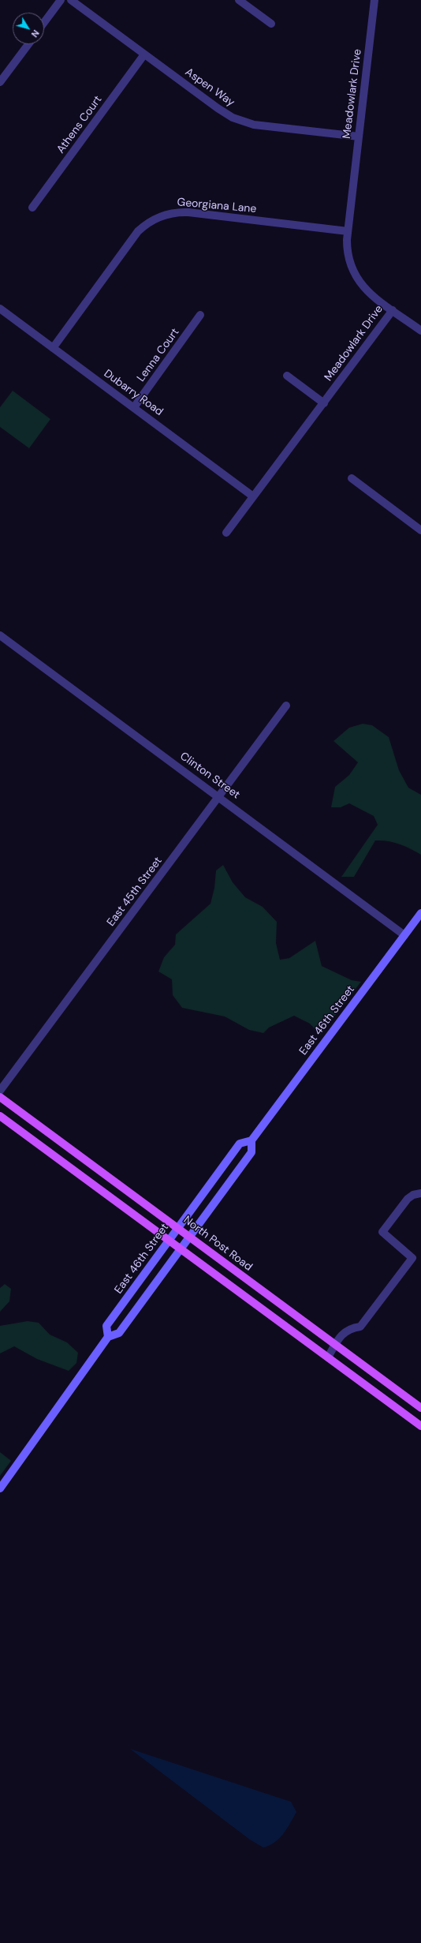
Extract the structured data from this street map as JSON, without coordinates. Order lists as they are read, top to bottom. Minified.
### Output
{"streets":{"main road":["North Post Road"],"street":["Aspen Way","Meadowlark Drive","Athens Court","Georgiana Lane","Lenna Court","Dubarry Road","Clinton Street","East 45th Street","East 46th Street"]},"crossings":[["Aspen Way","Meadowlark Drive"],["Aspen Way","Athens Court"],["Meadowlark Drive","Georgiana Lane"],["Meadowlark Drive","Dubarry Road"],["Georgiana Lane","Dubarry Road"],["Lenna Court","Dubarry Road"],["Clinton Street","East 45th Street"],["Clinton Street","East 46th Street"],["East 46th Street","North Post Road"]],"north":"bottom right"}
